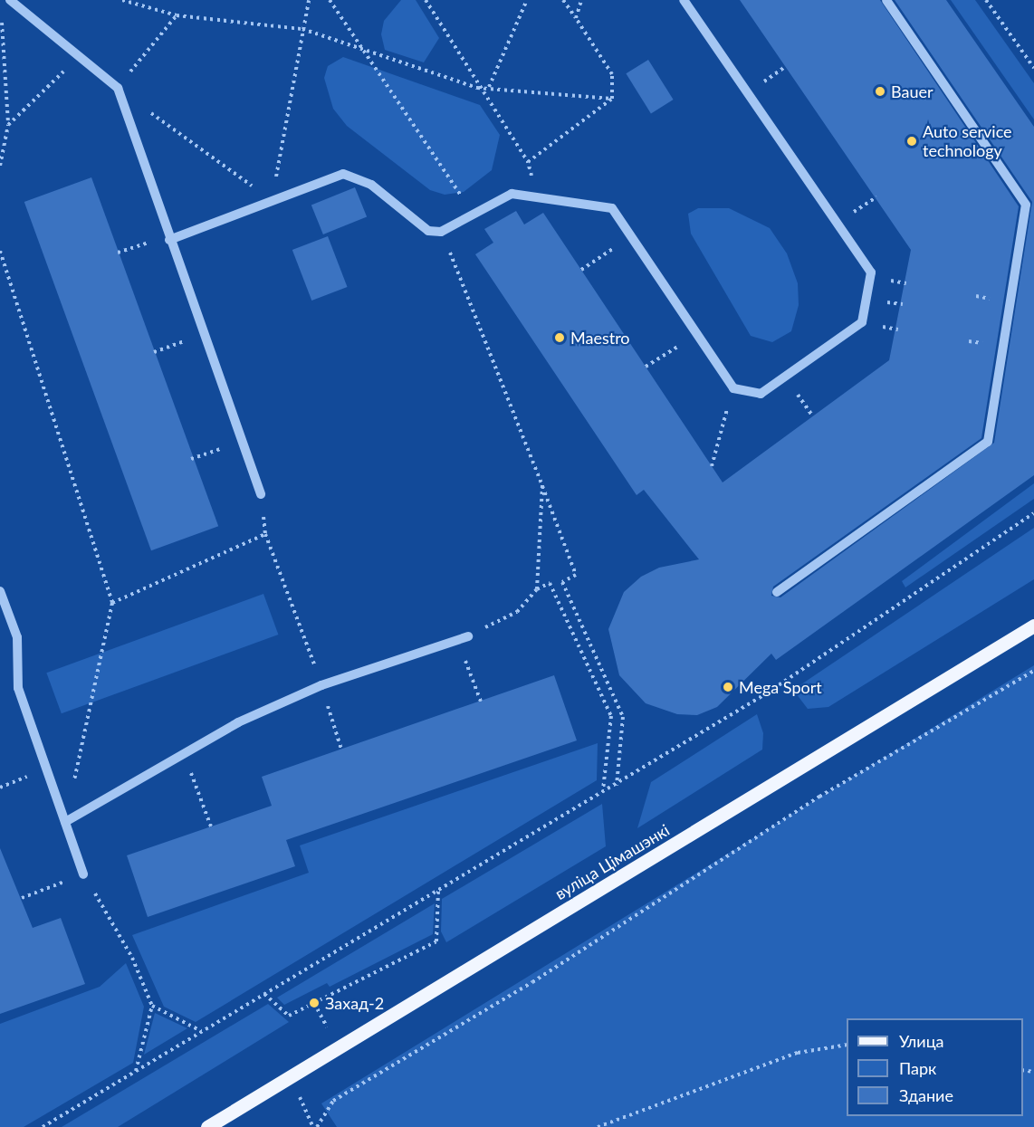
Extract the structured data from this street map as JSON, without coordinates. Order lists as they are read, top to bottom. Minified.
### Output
{"streets":{"main road":["вуліца Цімашэнкі"]},"places":["Bauer","Auto service technology","Maestro","Mega Sport","Захад-2"],"legend":["Улица","Парк","Здание"]}
